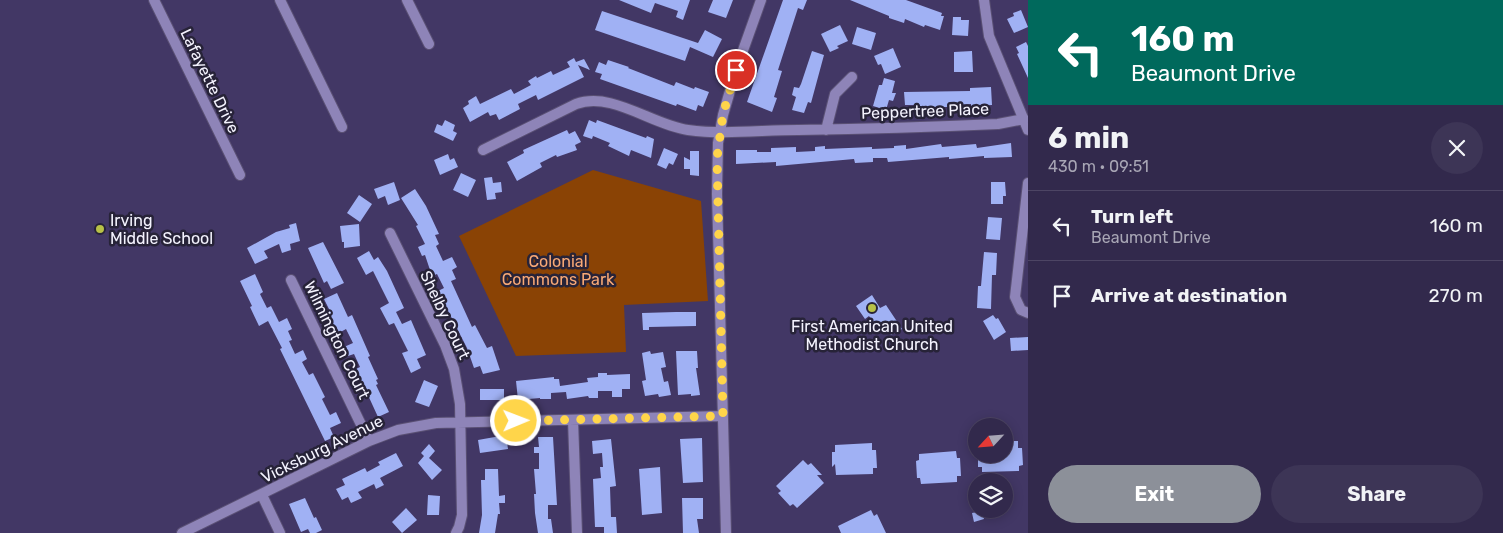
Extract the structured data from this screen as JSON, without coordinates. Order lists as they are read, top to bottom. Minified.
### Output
{"streets":{"street":["Lafayette Drive","Peppertree Place","Shelby Court","Wilmington Court","Vicksburg Avenue"]},"crossings":[["Shelby Court","Vicksburg Avenue"],["Wilmington Court","Vicksburg Avenue"]],"parks":["Colonial Commons Park"],"places":["Irving Middle School","First American United Methodist Church"],"north":"bottom left","page":{"turn":["160 m","Beaumont Drive"],"heading":["6 min","430 m · 09:51"],"list":[{"name":"Turn left","note":"Beaumont Drive","value":"160 m"},{"name":"Arrive at destination","value":"270 m"}],"buttons":["Exit","Share"]}}
